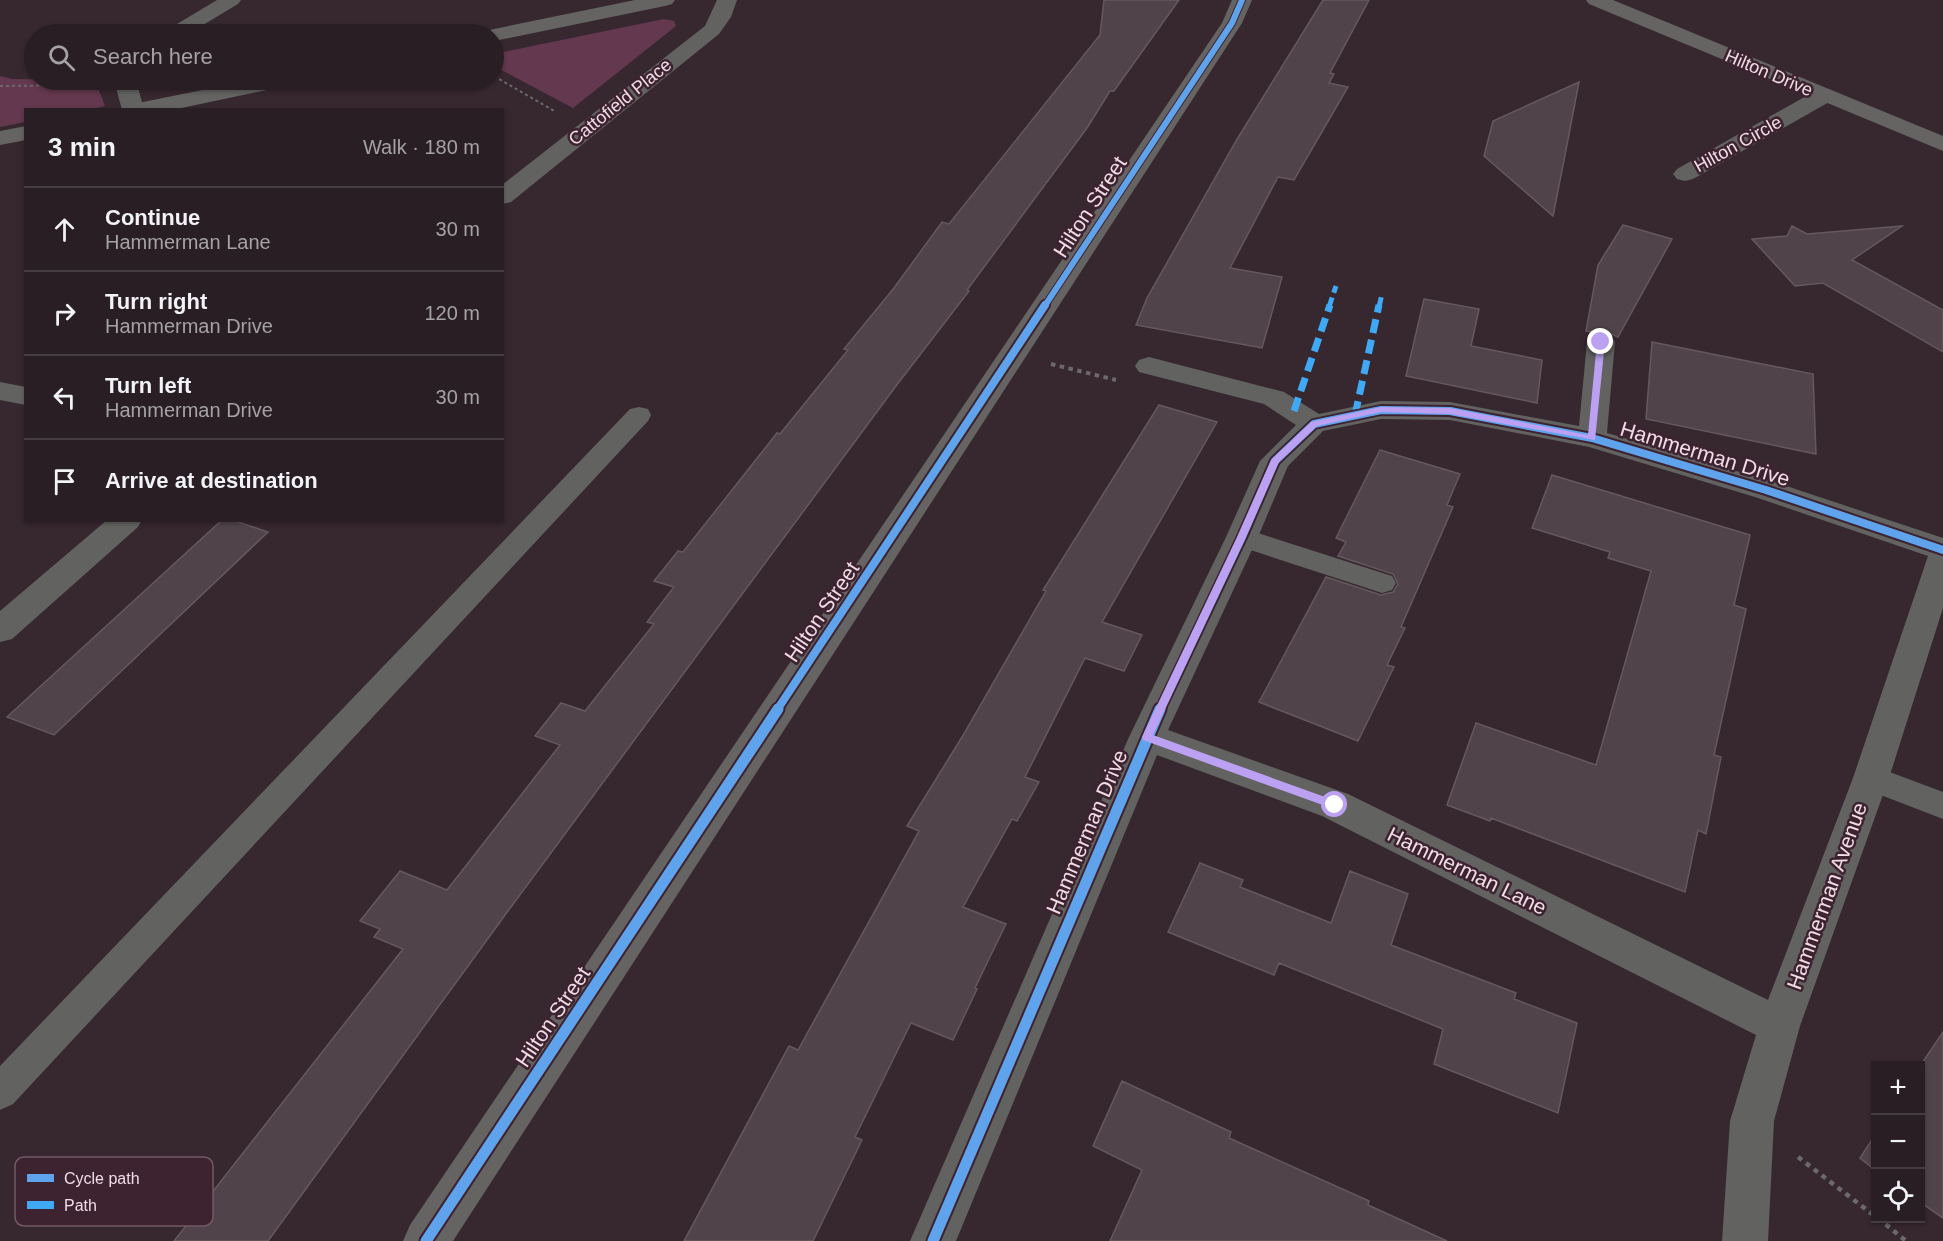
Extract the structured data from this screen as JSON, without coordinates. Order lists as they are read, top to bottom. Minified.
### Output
{"streets":{"street":["Hilton Drive","Cattofield Place","Hilton Circle","Hilton Street","Hammerman Drive","Hammerman Lane","Hammerman Avenue"]},"crossings":[["Hilton Drive","Hilton Circle"],["Hammerman Drive","Hammerman Lane"],["Hammerman Lane","Hammerman Avenue"]],"legend":["Cycle path","Path"],"page":{"search":"Search here","heading":["3 min","Walk · 180 m"],"list":[["Continue","Hammerman Lane","30 m"],["Turn right","Hammerman Drive","120 m"],["Turn left","Hammerman Drive","30 m"],"Arrive at destination"],"map_buttons":["+","−"]}}
